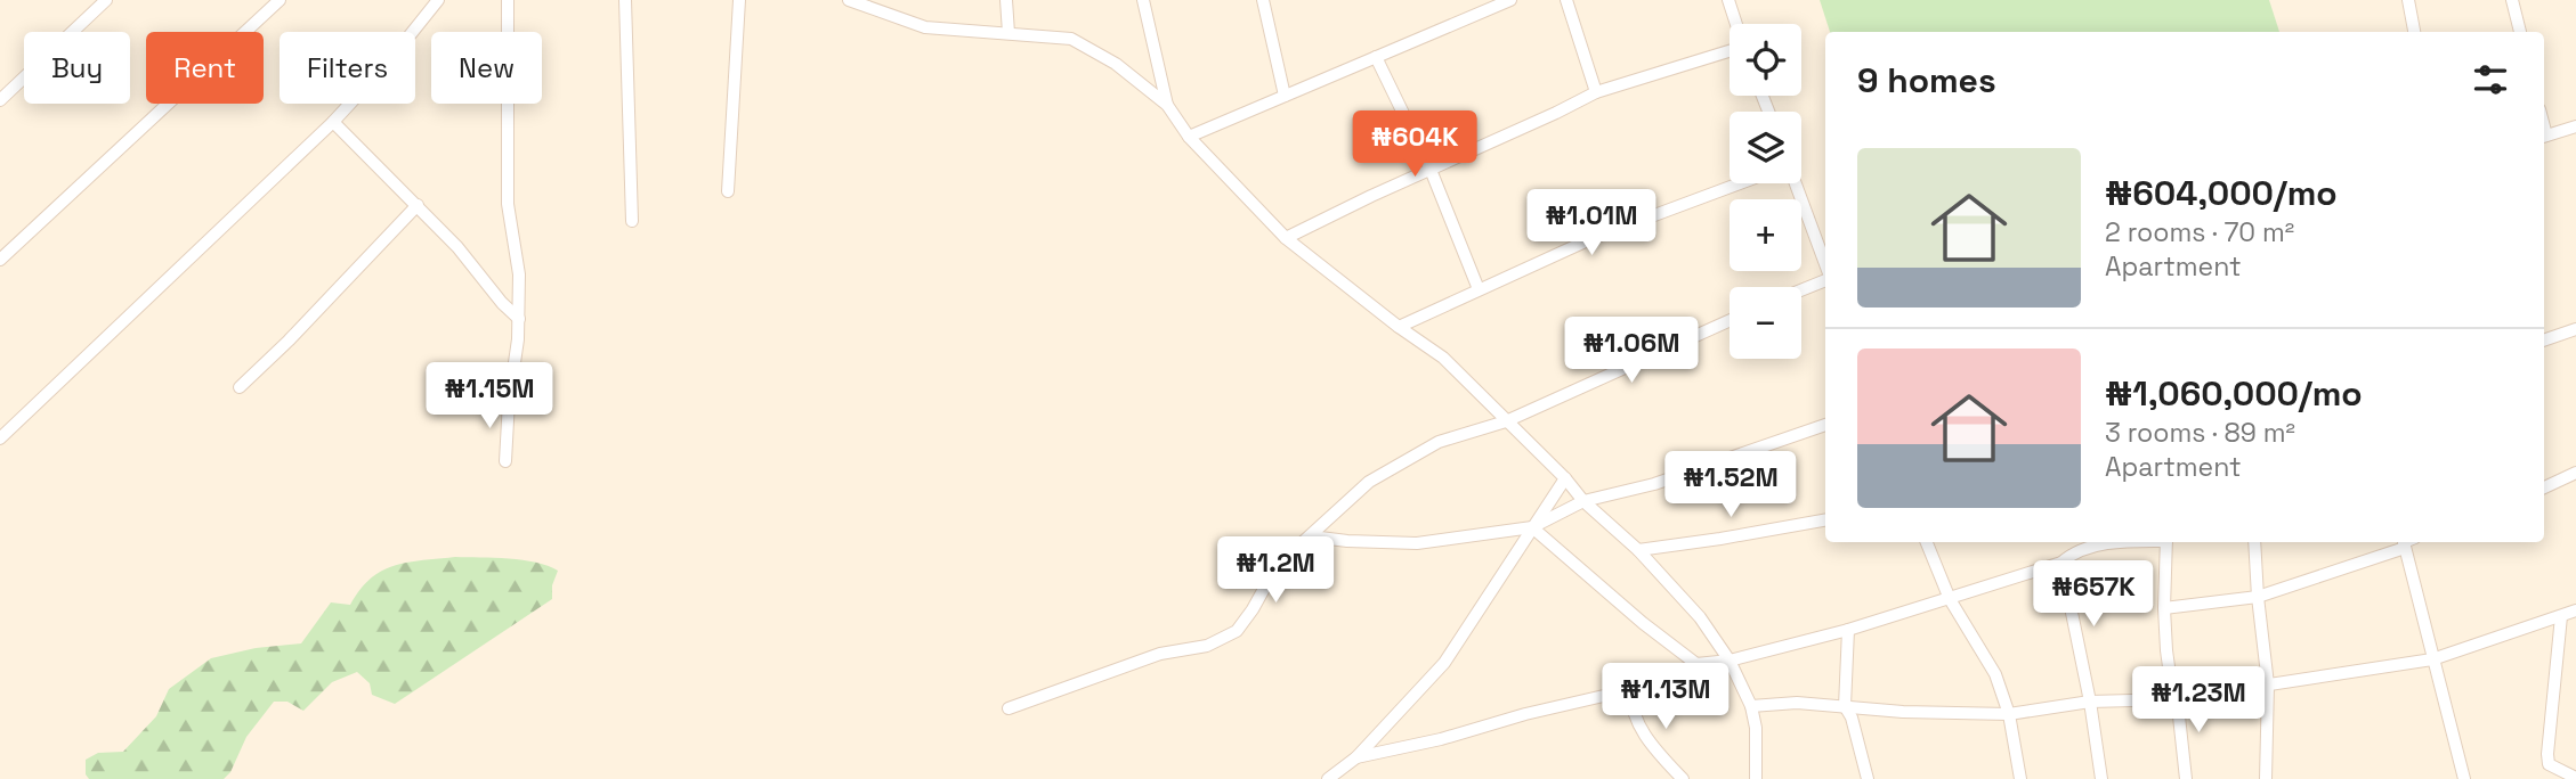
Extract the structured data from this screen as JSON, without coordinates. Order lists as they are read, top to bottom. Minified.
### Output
{"page":{"map_buttons":["+","−"],"chip":["Buy","Rent","Filters","New"],"heading":"9 homes","price":["₦604K","₦1.01M","₦1.06M","₦1.15M","₦1.52M","₦1.2M","₦657K","₦1.13M","₦1.23M"],"list":[{"name":"₦604,000/mo","note":"2 rooms · 70 m² · Apartment"},{"name":"₦1,060,000/mo","note":"3 rooms · 89 m² · Apartment"}]}}
